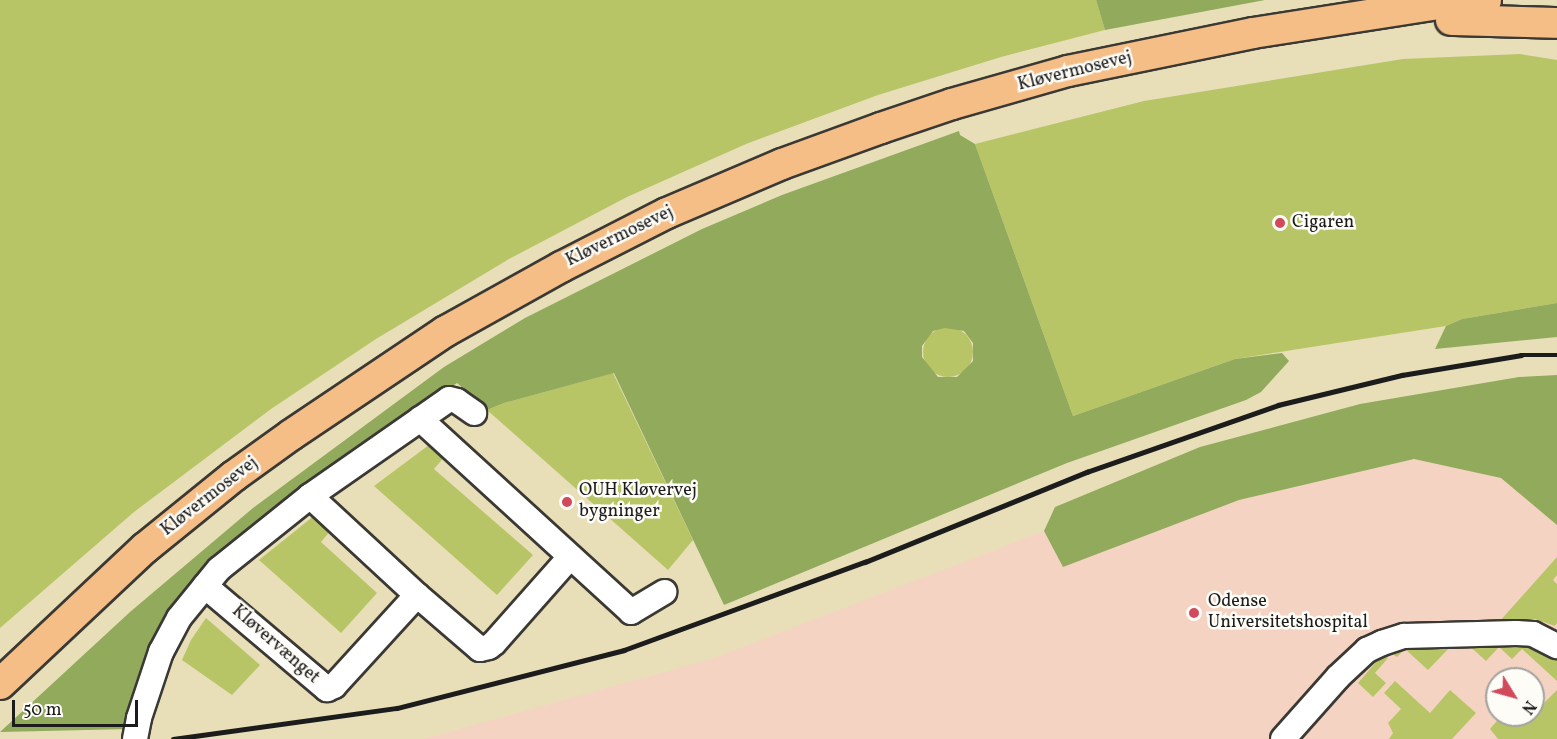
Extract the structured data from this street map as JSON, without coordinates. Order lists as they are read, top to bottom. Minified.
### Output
{"streets":{"main road":["Kløvermosevej"],"street":["Kløvervænget"]},"places":["Cigaren","OUH Kløvervej bygninger","Odense Universitetshospital"],"scale_bar":"50 m","north":"bottom right"}
